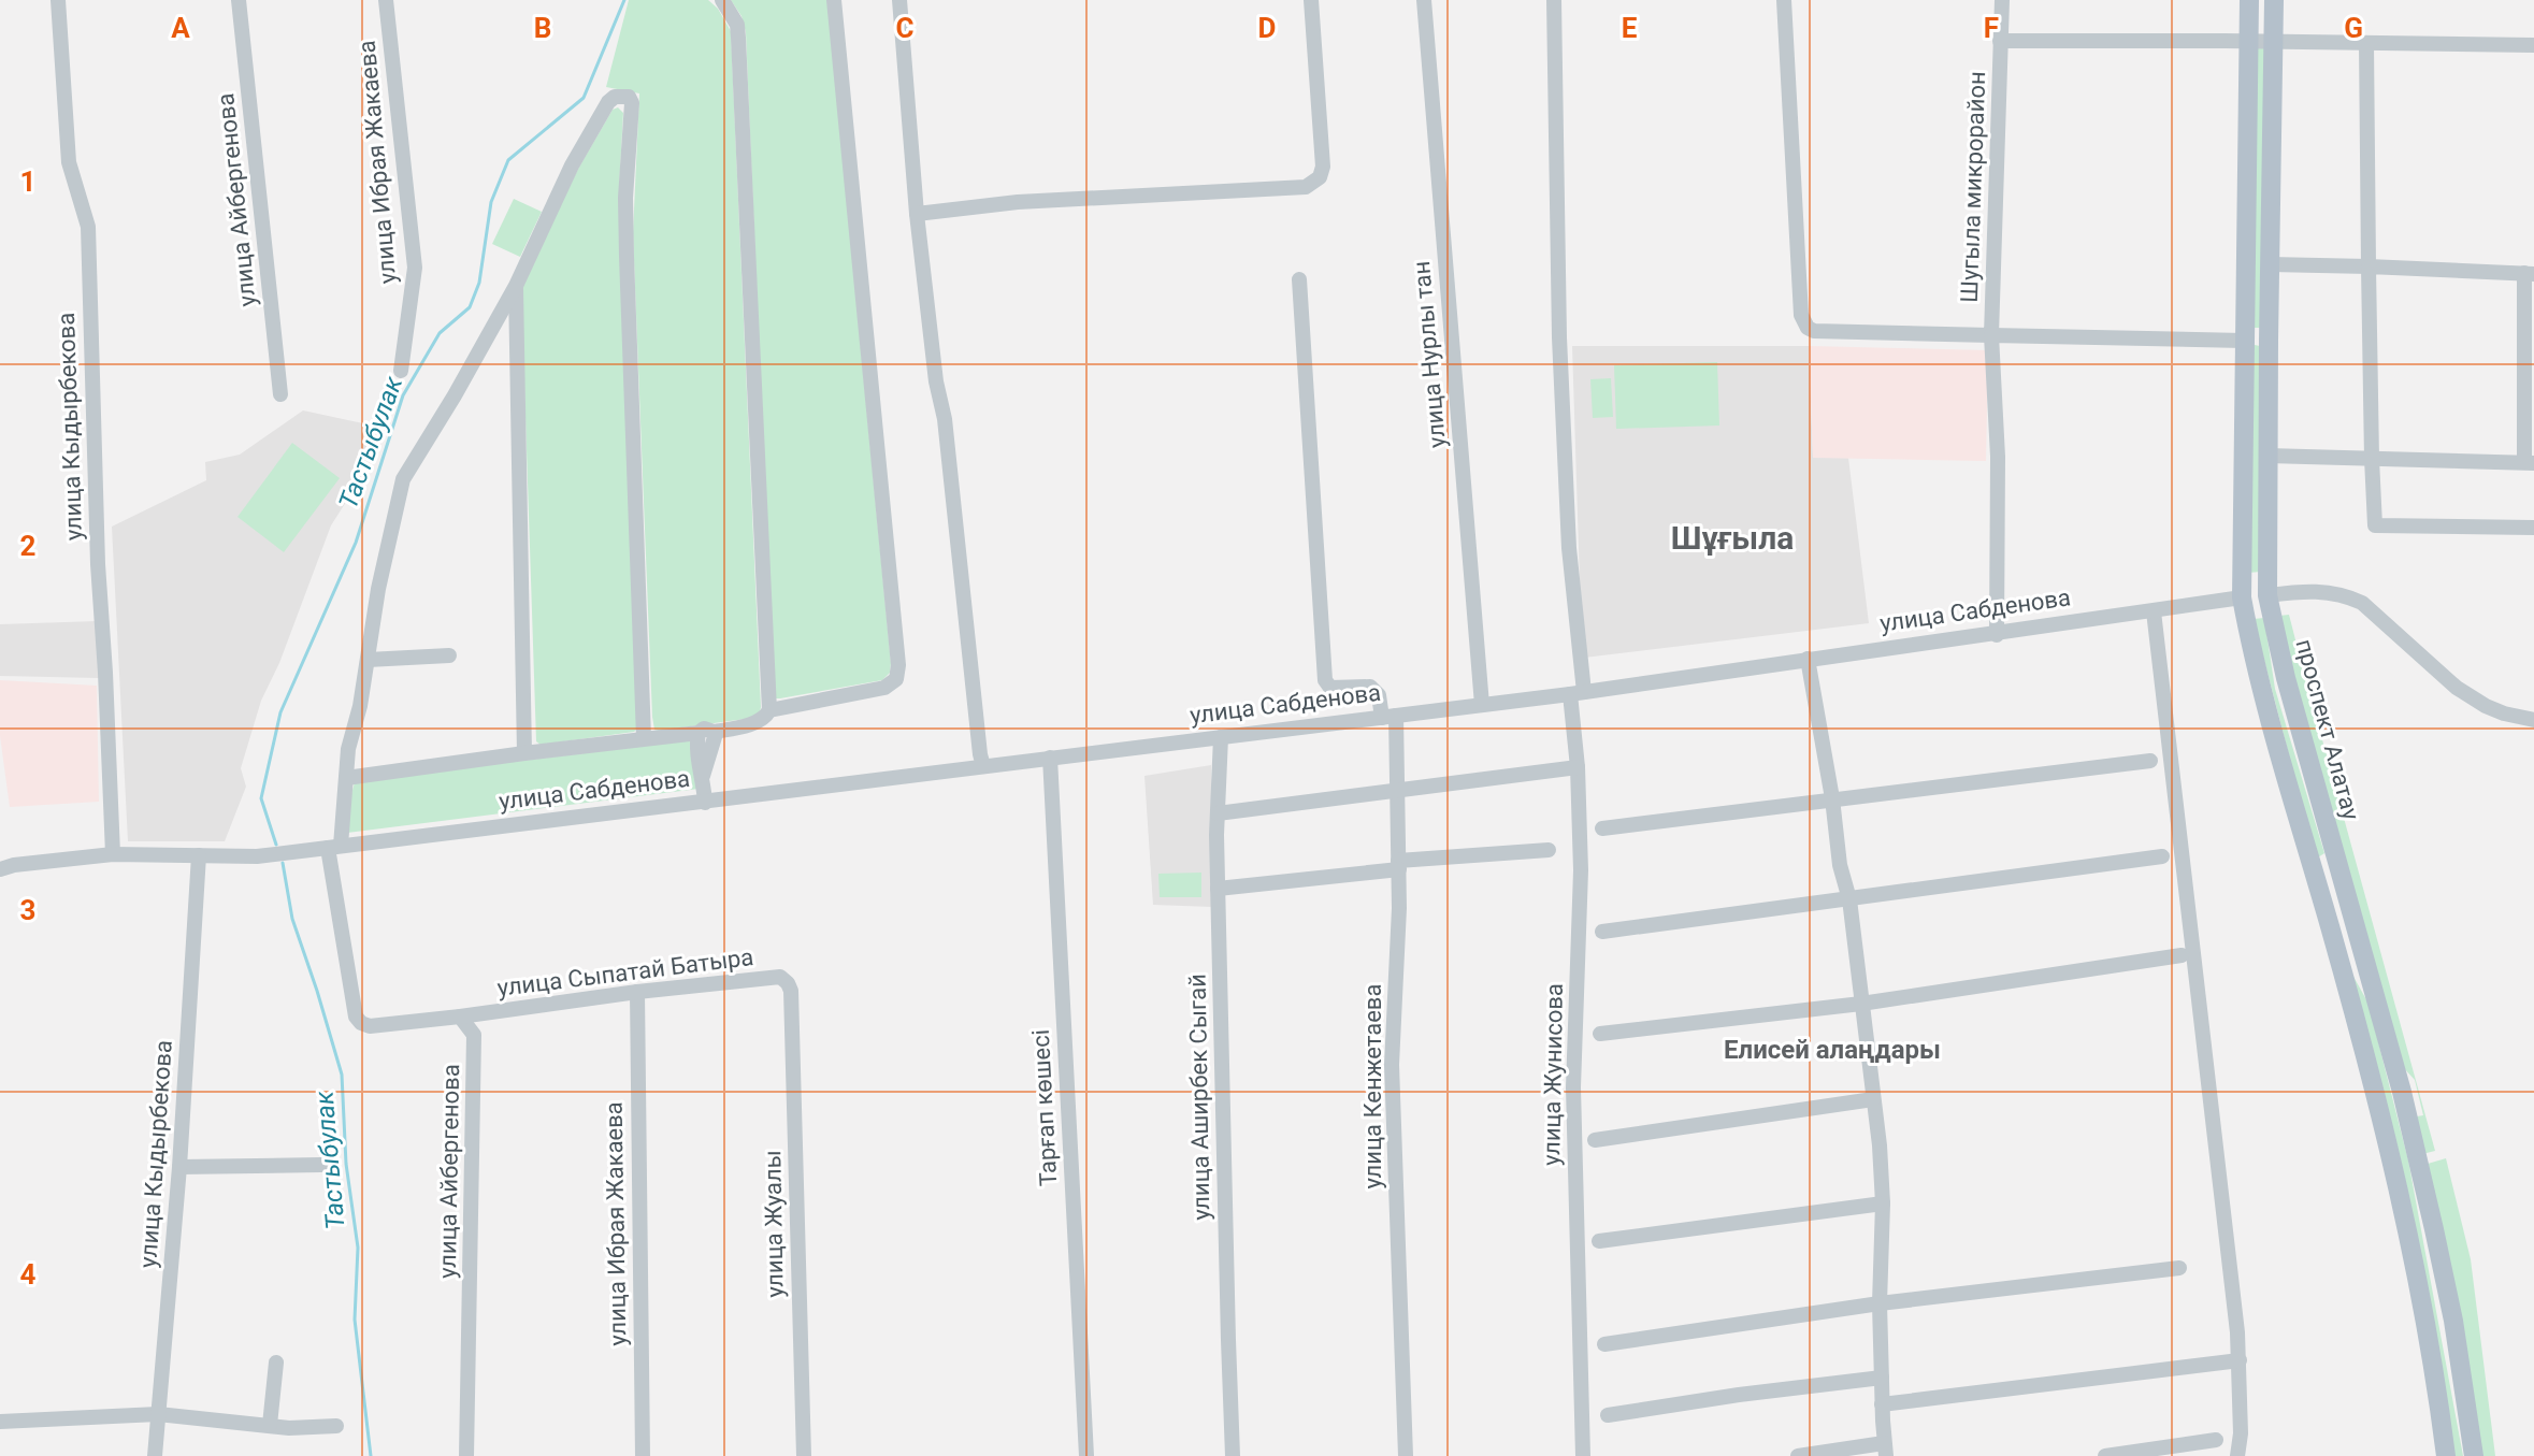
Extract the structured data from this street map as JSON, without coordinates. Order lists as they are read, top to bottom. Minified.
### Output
{"streets":{"main road":["улица Сабденова","проспект Алатау"],"street":["улица Ибрая Жакаева","Шугыла микрорайон","улица Айбергенова","улица Нурлы тан","улица Кыдырбекова","улица Сыпатай Батыра","улица Жунисова","улица Кенжетаева","улица Аширбек Сыгай","Тарғап көшесі","улица Жуалы"]},"crossings":[["улица Ибрая Жакаева","улица Сыпатай Батыра"],["Шугыла микрорайон","улица Сабденова"],["улица Айбергенова","улица Сыпатай Батыра"],["улица Нурлы тан","улица Сабденова"],["улица Кыдырбекова","улица Сабденова"],["улица Сабденова","проспект Алатау"],["улица Сабденова","улица Жунисова"],["улица Сабденова","улица Кенжетаева"],["улица Сабденова","улица Аширбек Сыгай"],["улица Сабденова","Тарғап көшесі"],["улица Сыпатай Батыра","улица Жуалы"]],"districts":["Шұғыла","Елисей алаңдары"],"water":["Тастыбулак"],"grid":{"columns":["A","B","C","D","E","F","G"],"rows":["1","2","3","4"]}}
